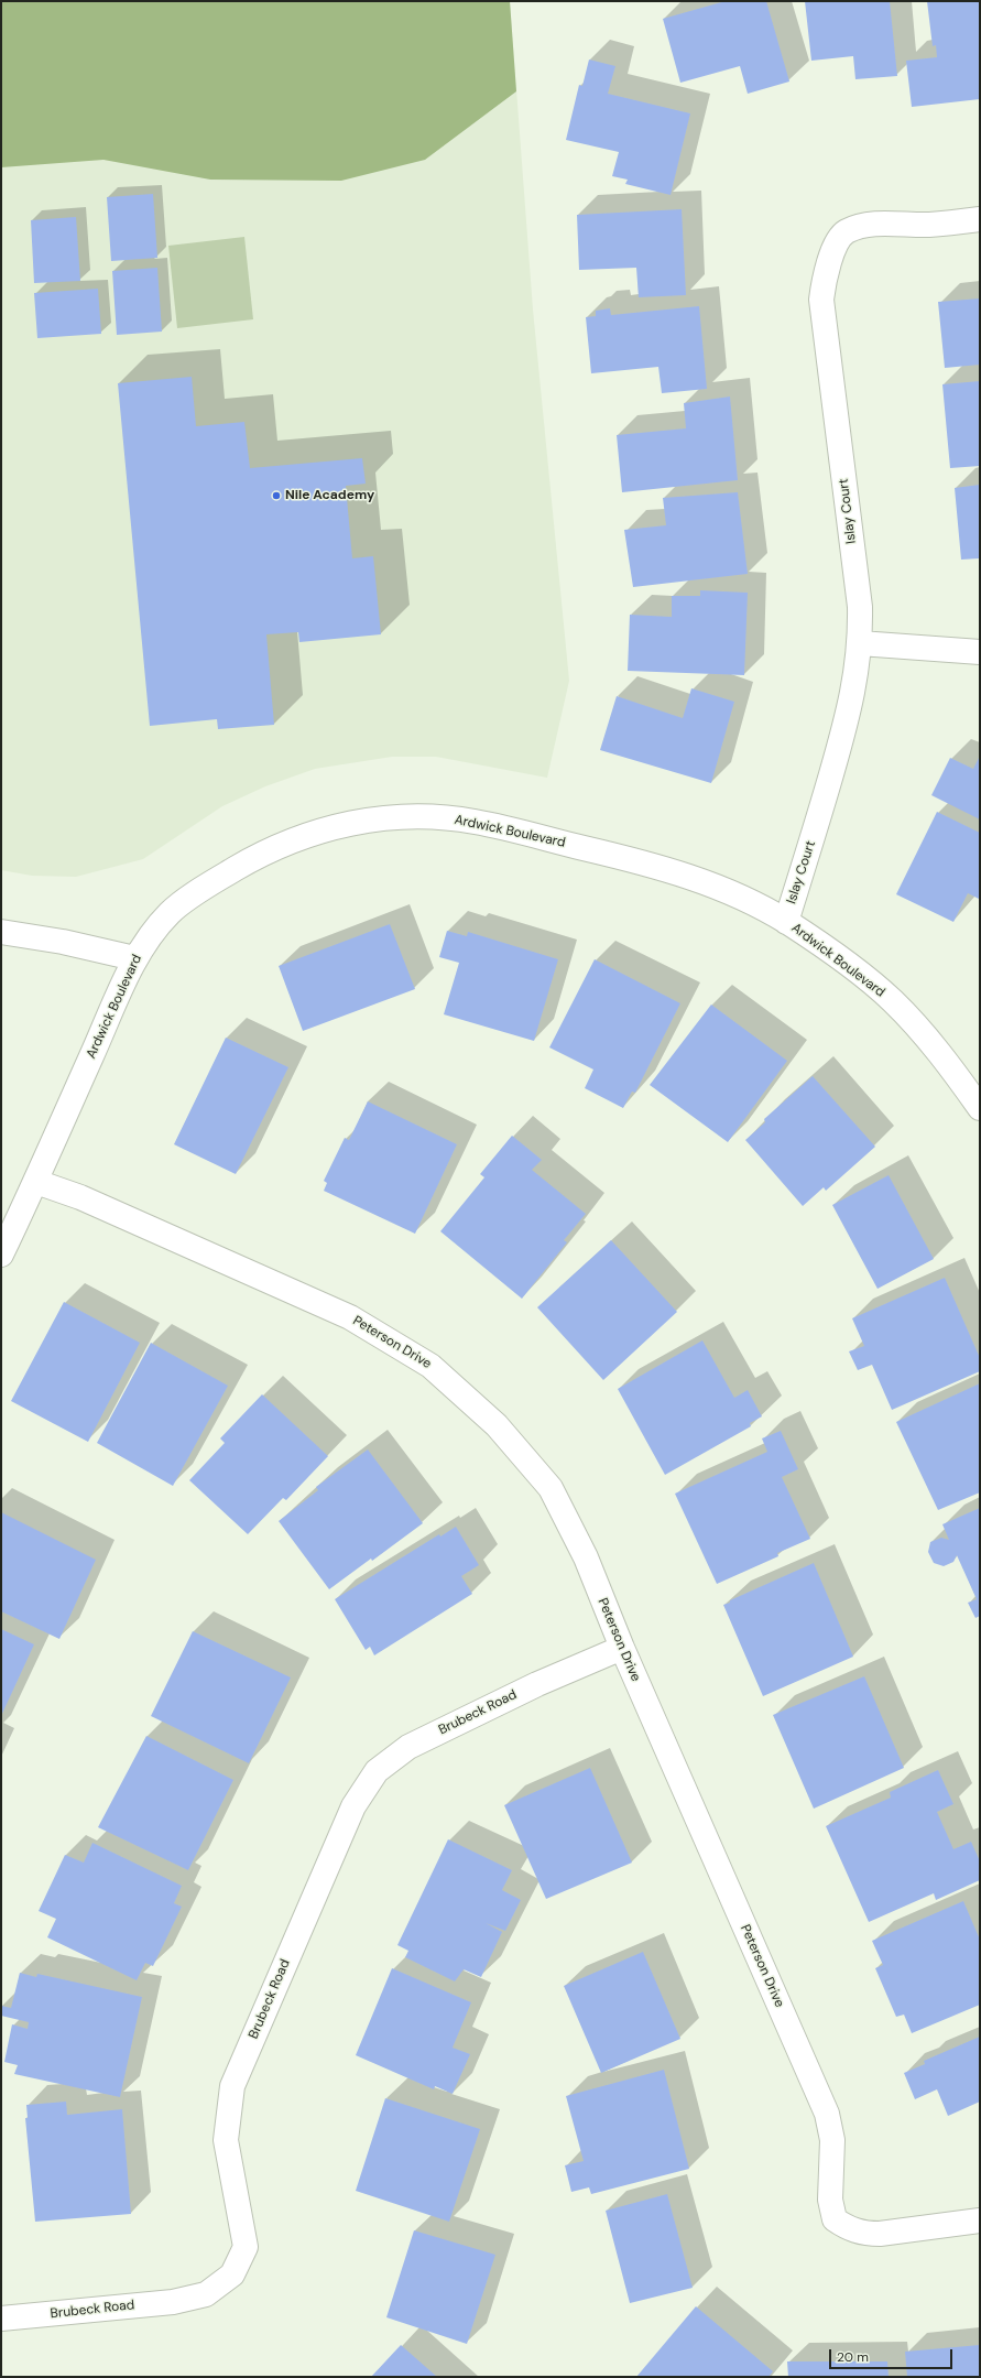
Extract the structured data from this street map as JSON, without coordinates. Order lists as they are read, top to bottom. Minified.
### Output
{"streets":{"street":["Islay Court","Ardwick Boulevard","Peterson Drive","Brubeck Road"]},"crossings":[["Islay Court","Ardwick Boulevard"],["Ardwick Boulevard","Peterson Drive"],["Peterson Drive","Brubeck Road"]],"places":["Nile Academy"],"scale_bar":"20 m"}
